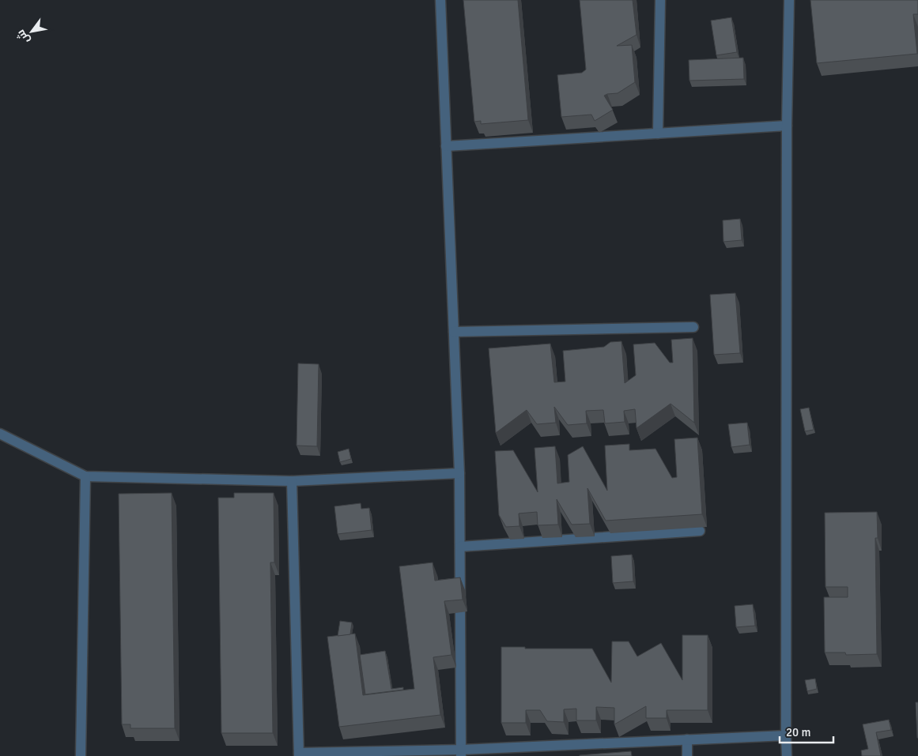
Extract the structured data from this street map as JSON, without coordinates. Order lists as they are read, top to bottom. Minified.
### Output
{"scale_bar":"20 m","north":"bottom left"}
